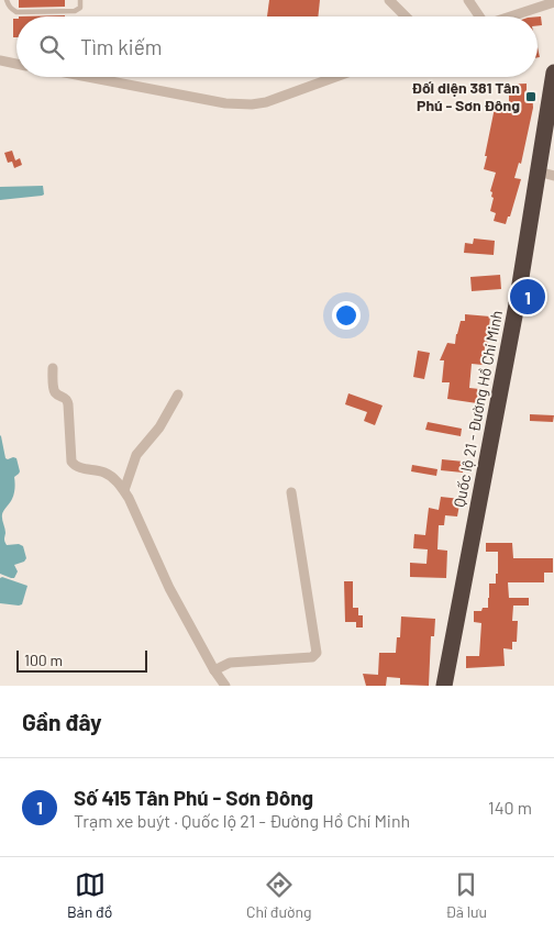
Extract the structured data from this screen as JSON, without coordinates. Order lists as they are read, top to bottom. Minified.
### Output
{"streets":{"highway":["Quốc lộ 21 - Đường Hồ Chí Minh"]},"places":{"transit":["Đối diện 381 Tân Phú - Sơn Đông"]},"scale_bar":"100 m","page":{"search":"Tìm kiếm","pins":"1","scale":"100 m","heading":"Gần đây","list":[{"mark":"1","name":"Số 415 Tân Phú - Sơn Đông","note":"Trạm xe buýt · Quốc lộ 21 - Đường Hồ Chí Minh","value":"140 m"}],"nav":["Bản đồ","Chỉ đường","Đã lưu"]}}
